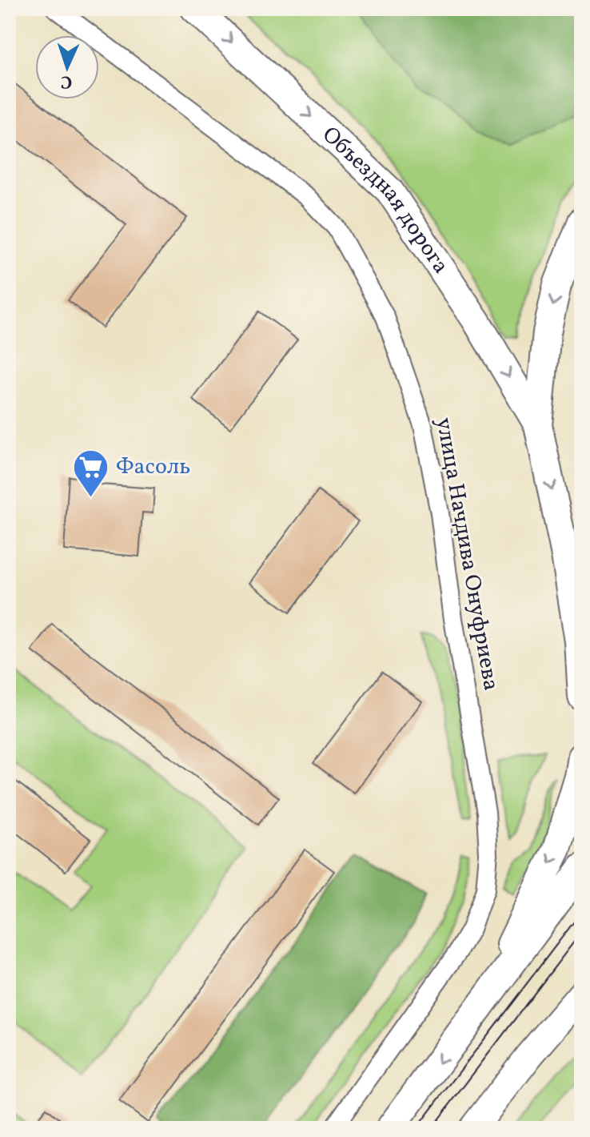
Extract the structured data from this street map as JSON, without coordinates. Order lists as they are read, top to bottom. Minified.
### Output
{"streets":{"main road":["Объездная дорога"],"street":["улица Начдива Онуфриева"]},"one_way":["Объездная дорога"],"places":{"supermarket":["Фасоль"]},"north":"bottom"}
